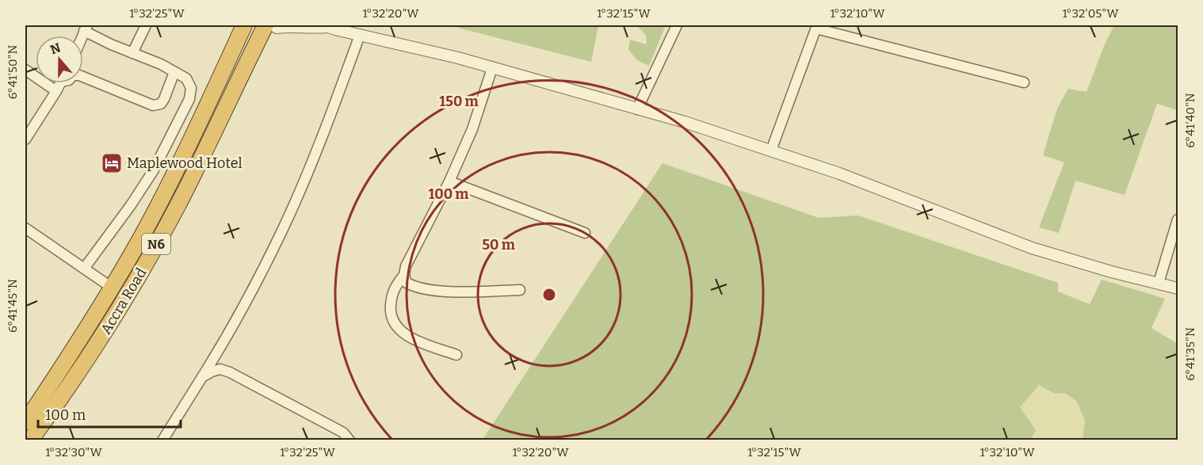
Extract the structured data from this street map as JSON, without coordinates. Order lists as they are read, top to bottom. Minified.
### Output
{"streets":{"highway":["N6","Accra Road"]},"places":{"hotel":["Maplewood Hotel"]},"scale_bar":"100 m","north":"top","coordinates":["1°32'25\"W","1°32'20\"W","1°32'15\"W","1°32'10\"W","1°32'05\"W","6°41'50\"N","6°41'40\"N","6°41'45\"N","6°41'35\"N","1°32'30\"W"],"rings":["150 m","100 m","50 m"]}
